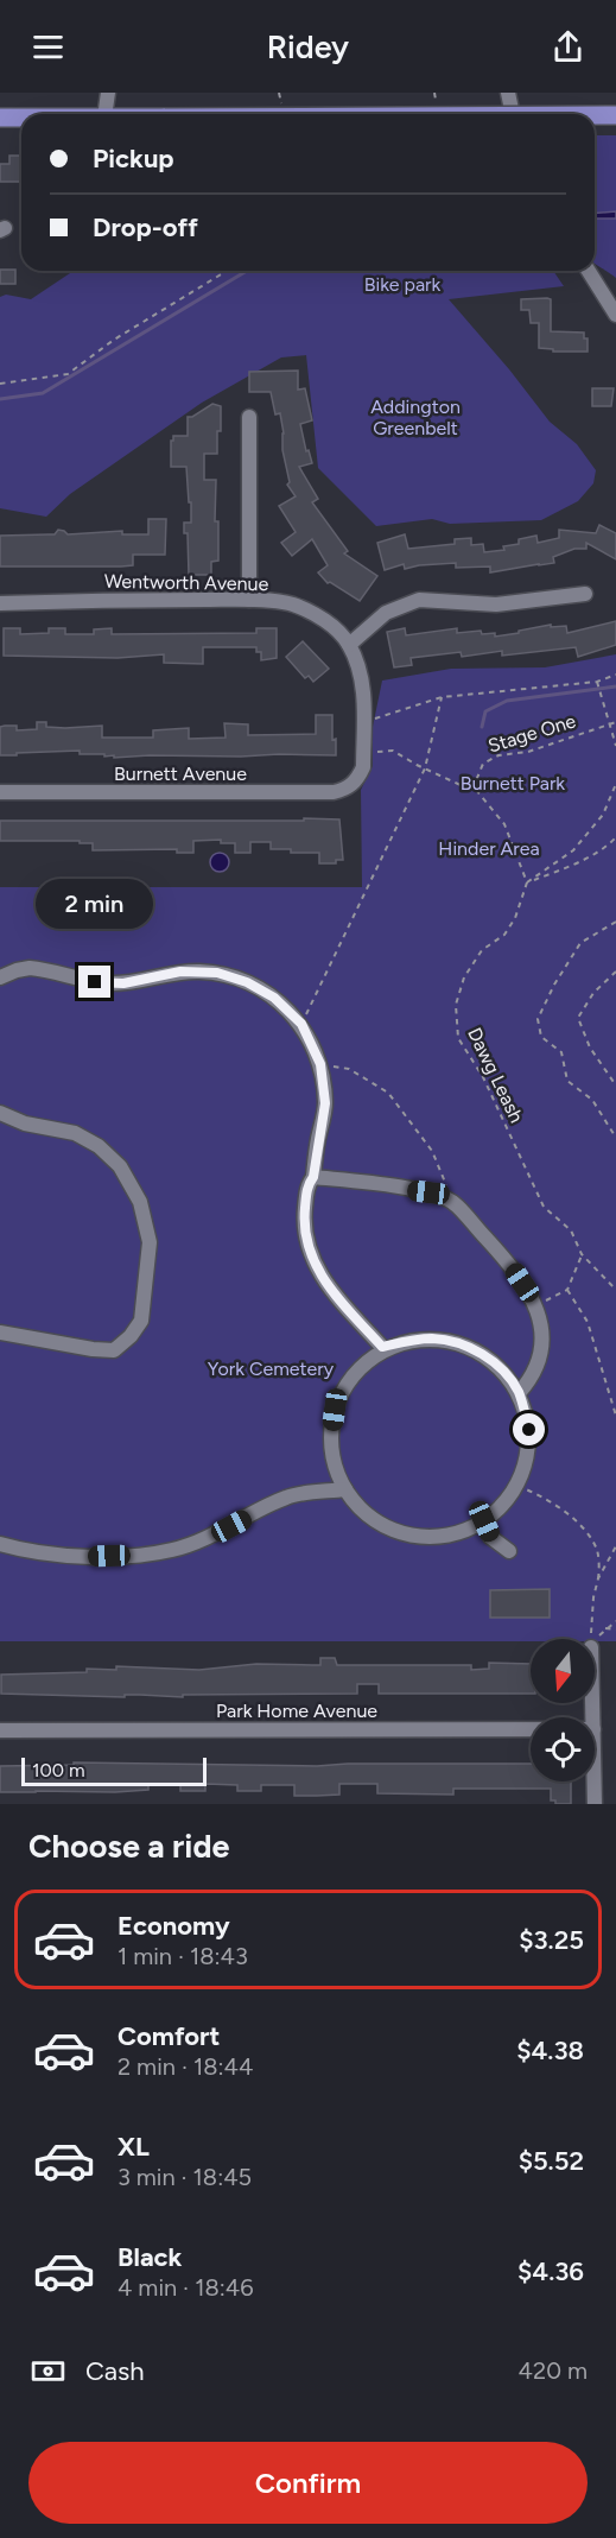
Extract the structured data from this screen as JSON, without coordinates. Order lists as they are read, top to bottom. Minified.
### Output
{"streets":{"street":["Wentworth Avenue","Burnett Avenue","Park Home Avenue"],"path":["Stage One","Dawg Leash"]},"crossings":[["Wentworth Avenue","Burnett Avenue"]],"parks":["Bike park","Addington Greenbelt","Burnett Park","Hinder Area","York Cemetery"],"scale_bar":"100 m","north":"bottom","page":{"header":"Ridey","banner":["Pickup","Drop-off"],"bubble":"2 min","scale":"100 m","heading":"Choose a ride","list":[{"name":"Economy","note":"1 min · 18:43","value":"$3.25"},{"name":"Comfort","note":"2 min · 18:44","value":"$4.38"},{"name":"XL","note":"3 min · 18:45","value":"$5.52"},{"name":"Black","note":"4 min · 18:46","value":"$4.36"}],"pay":["Cash","420 m"],"buttons":"Confirm"}}
